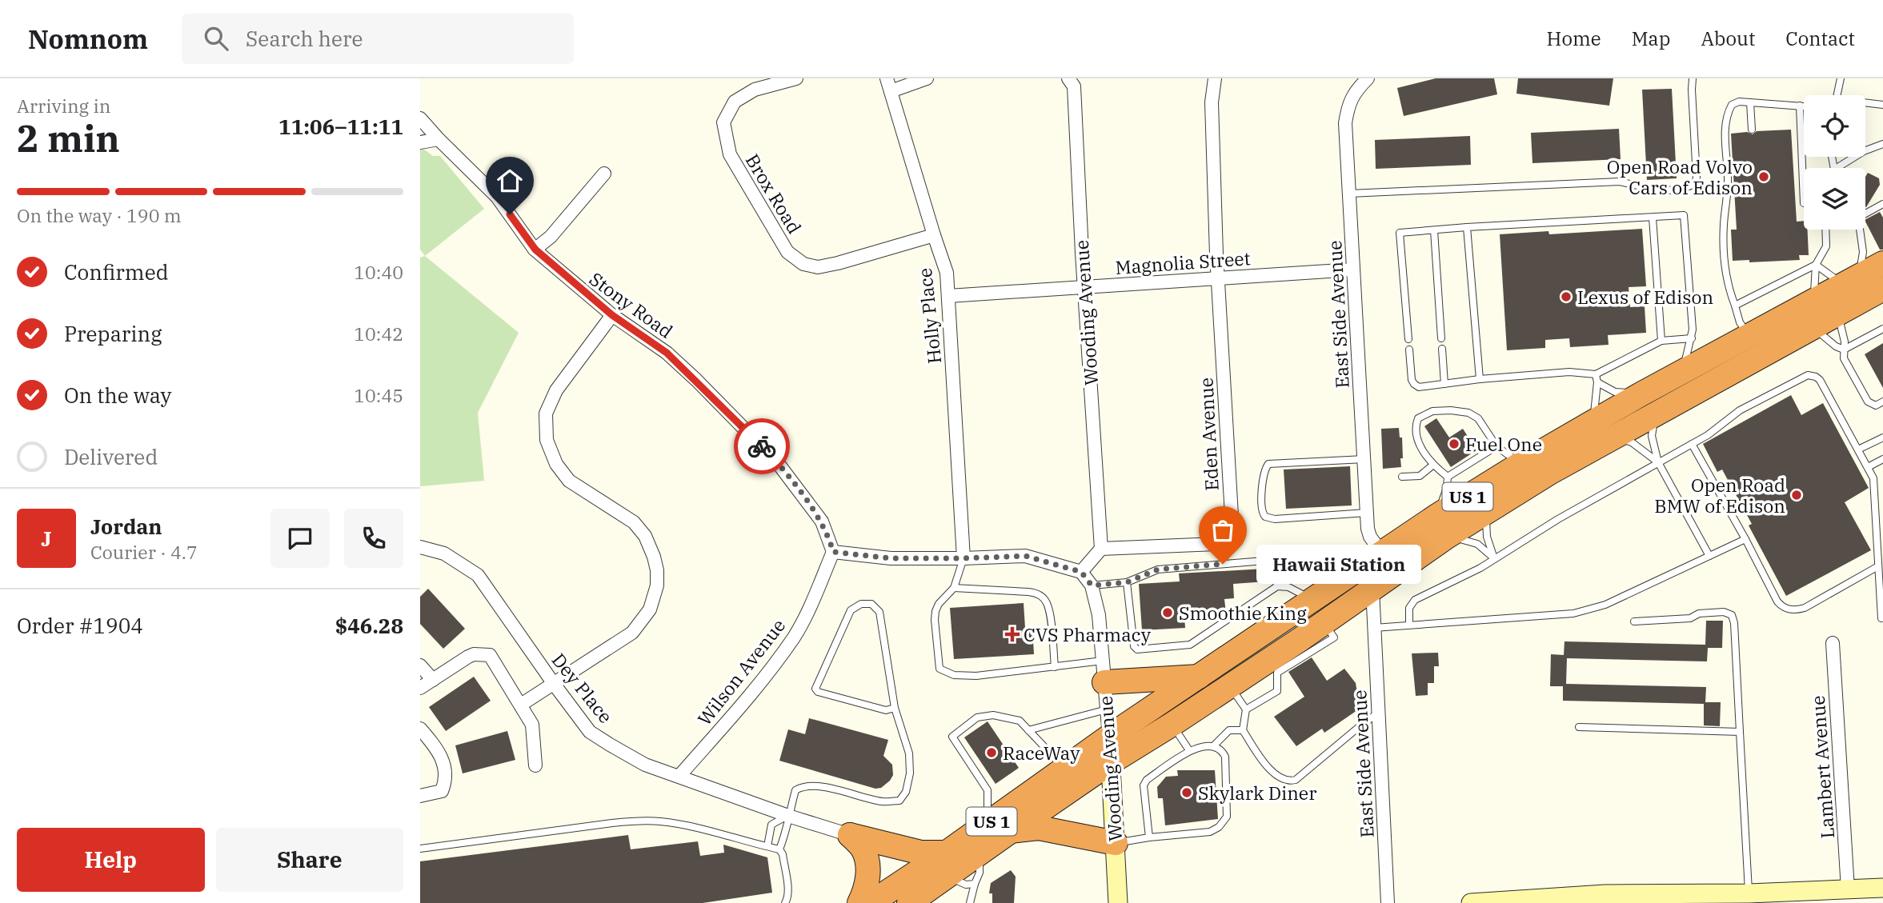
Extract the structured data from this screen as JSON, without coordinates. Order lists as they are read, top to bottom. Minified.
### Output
{"streets":{"highway":["US 1"],"street":["Brox Road","Magnolia Street","Stony Road","Wooding Avenue","East Side Avenue","Holly Place","Eden Avenue","Wilson Avenue","Dey Place","Lambert Avenue"]},"crossings":[["Brox Road","Holly Place"],["Magnolia Street","Wooding Avenue"],["Magnolia Street","East Side Avenue"],["Magnolia Street","Holly Place"],["Magnolia Street","Eden Avenue"],["Stony Road","Wilson Avenue"],["Wooding Avenue","Eden Avenue"],["Wooding Avenue","US 1"],["East Side Avenue","US 1"],["Wilson Avenue","Dey Place"]],"places":{"other":["Open Road Volvo Cars of Edison","Lexus of Edison","Fuel One","Open Road BMW of Edison","Hawaii Station","Smoothie King","RaceWay","Skylark Diner"],"health":["CVS Pharmacy"]},"page":{"header":"Nomnom","search":"Search here","nav":["Home","Map","About","Contact"],"heading":["2 min","Arriving in","11:06–11:11"],"panel":["Jordan","Courier · 4.7","Order #1904","$46.28"],"bar":"On the way · 190 m","list":[["Confirmed","10:40"],["Preparing","10:42"],["On the way","10:45"],"Delivered"],"round":"J","bubble":"Hawaii Station","buttons":["Help","Share"]}}
